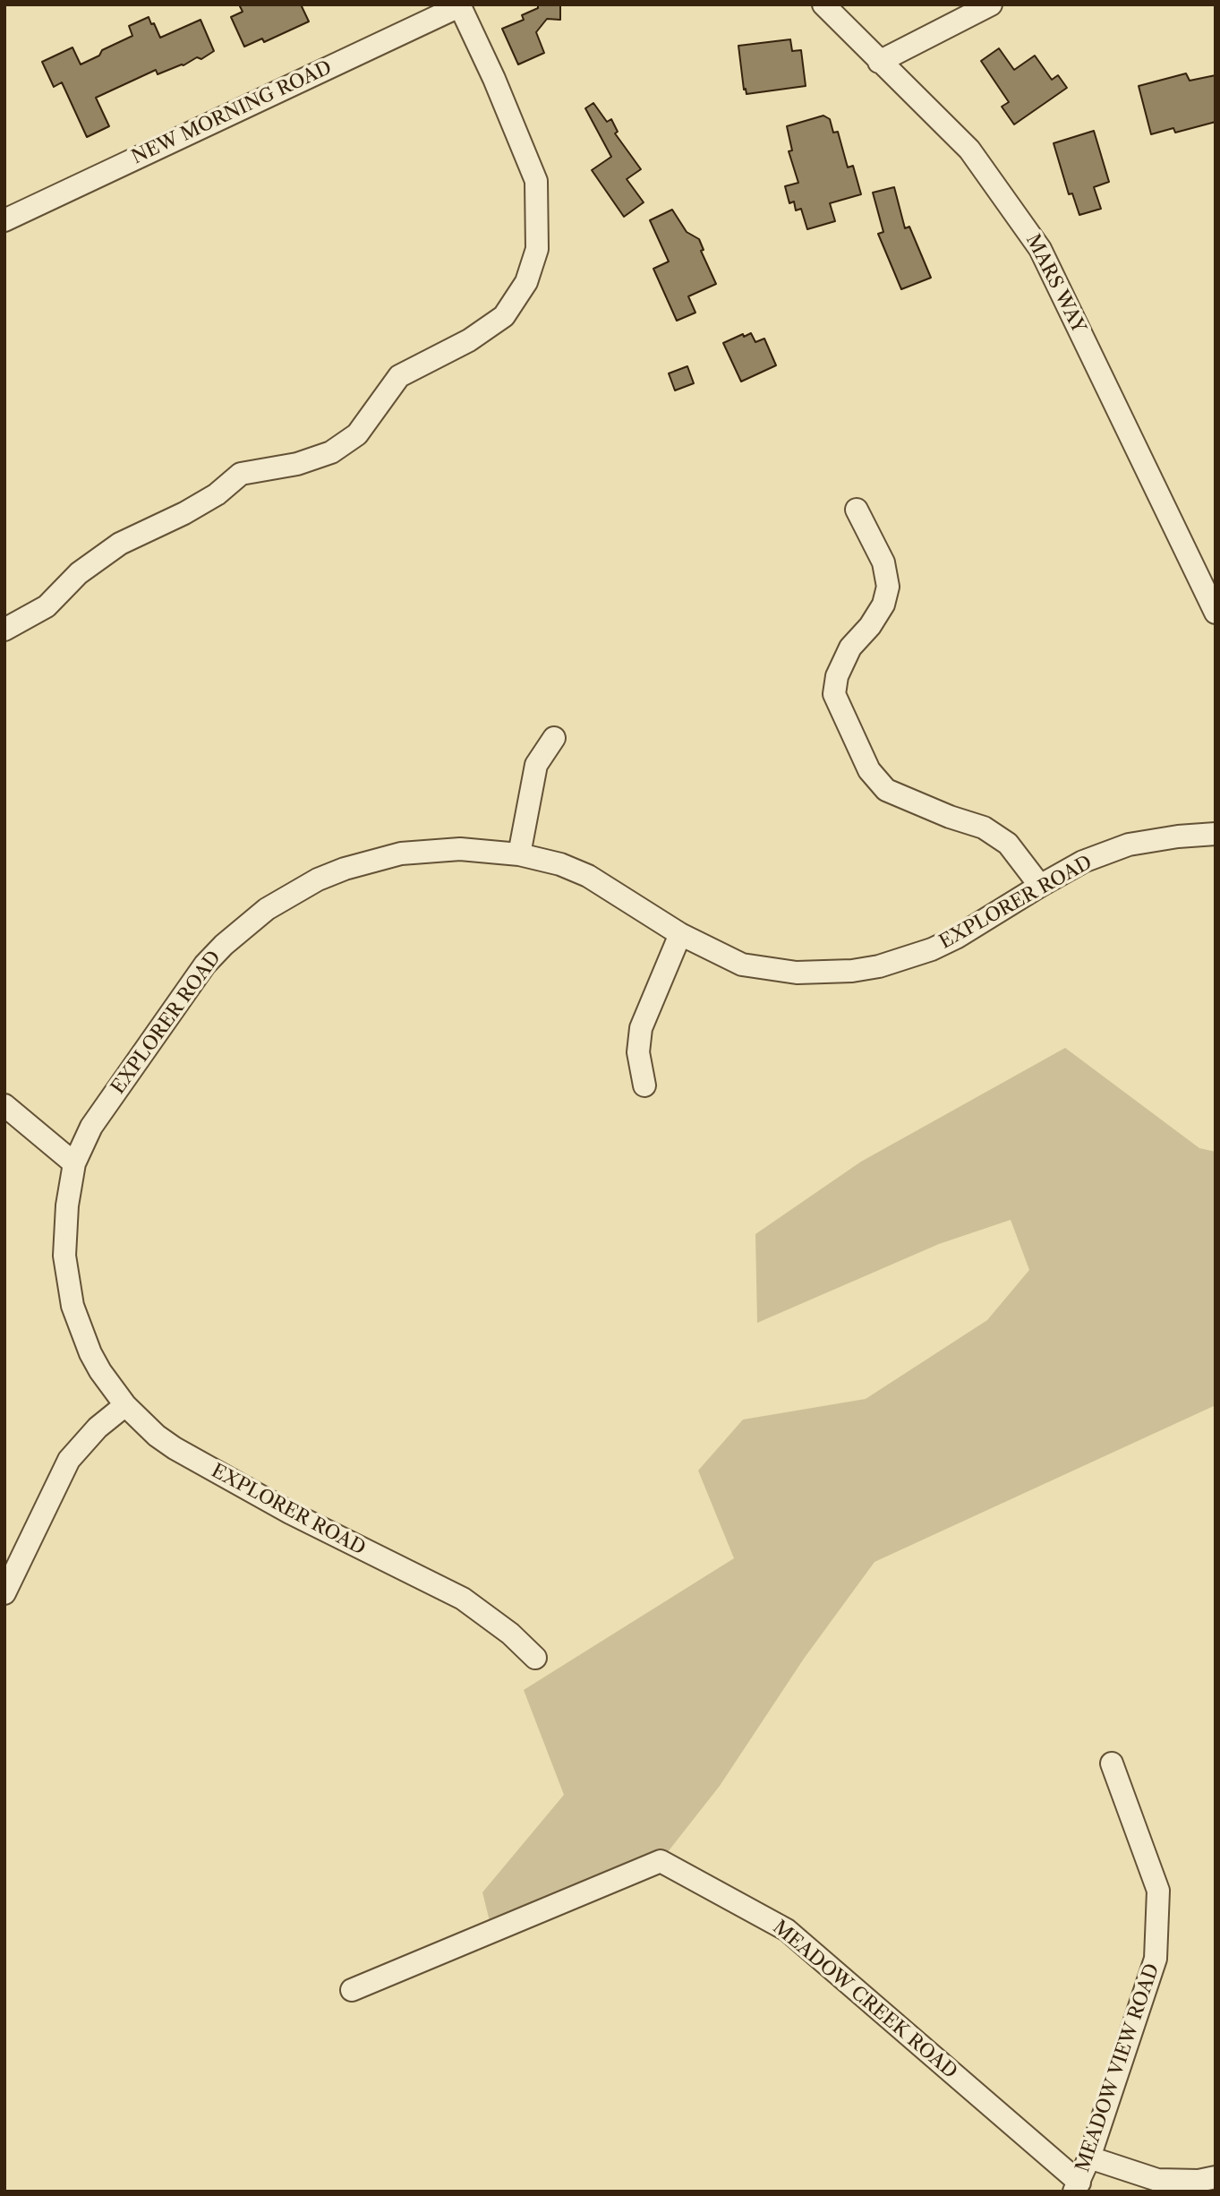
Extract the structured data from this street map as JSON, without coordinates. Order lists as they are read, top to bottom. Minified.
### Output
{"streets":{"street":["NEW MORNING ROAD","MARS WAY","EXPLORER ROAD","MEADOW CREEK ROAD","MEADOW VIEW ROAD"]},"crossings":[["MEADOW CREEK ROAD","MEADOW VIEW ROAD"]]}
